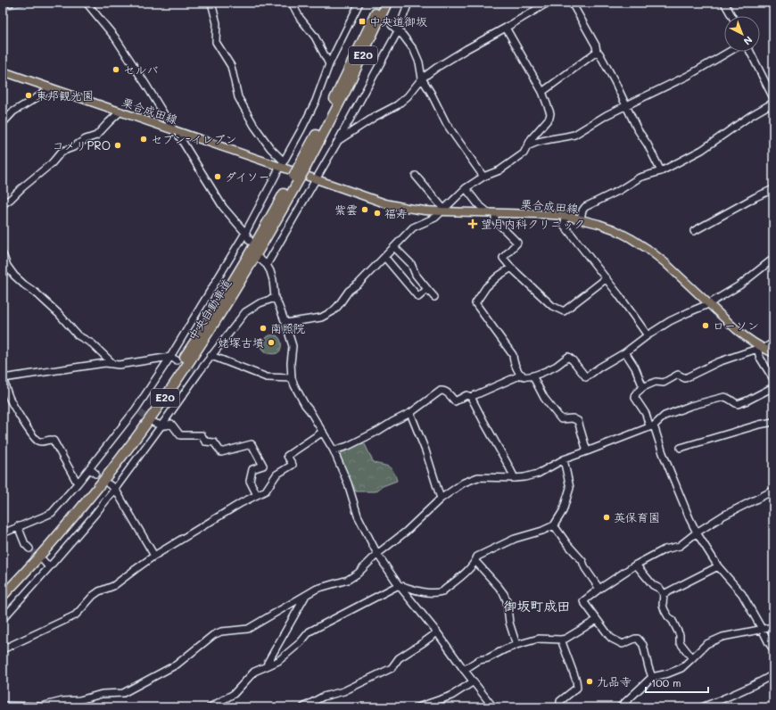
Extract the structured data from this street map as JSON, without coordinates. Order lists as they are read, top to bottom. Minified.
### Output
{"streets":{"highway":["E20","中央自動車道"],"main road":["栗合成田線"]},"crossings":[["栗合成田線","中央自動車道"]],"districts":["御坂町成田"],"places":{"transit":["中央道御坂"],"other":["セルバ","東邦観光園","セブン-イレブン","コメリPRO","ダイソー","紫雲","福寿","ローソン","南照院","姥塚古墳","英保育園","九品寺"],"health":["望月内科クリニック"]},"scale_bar":"100 m","north":"bottom right"}
